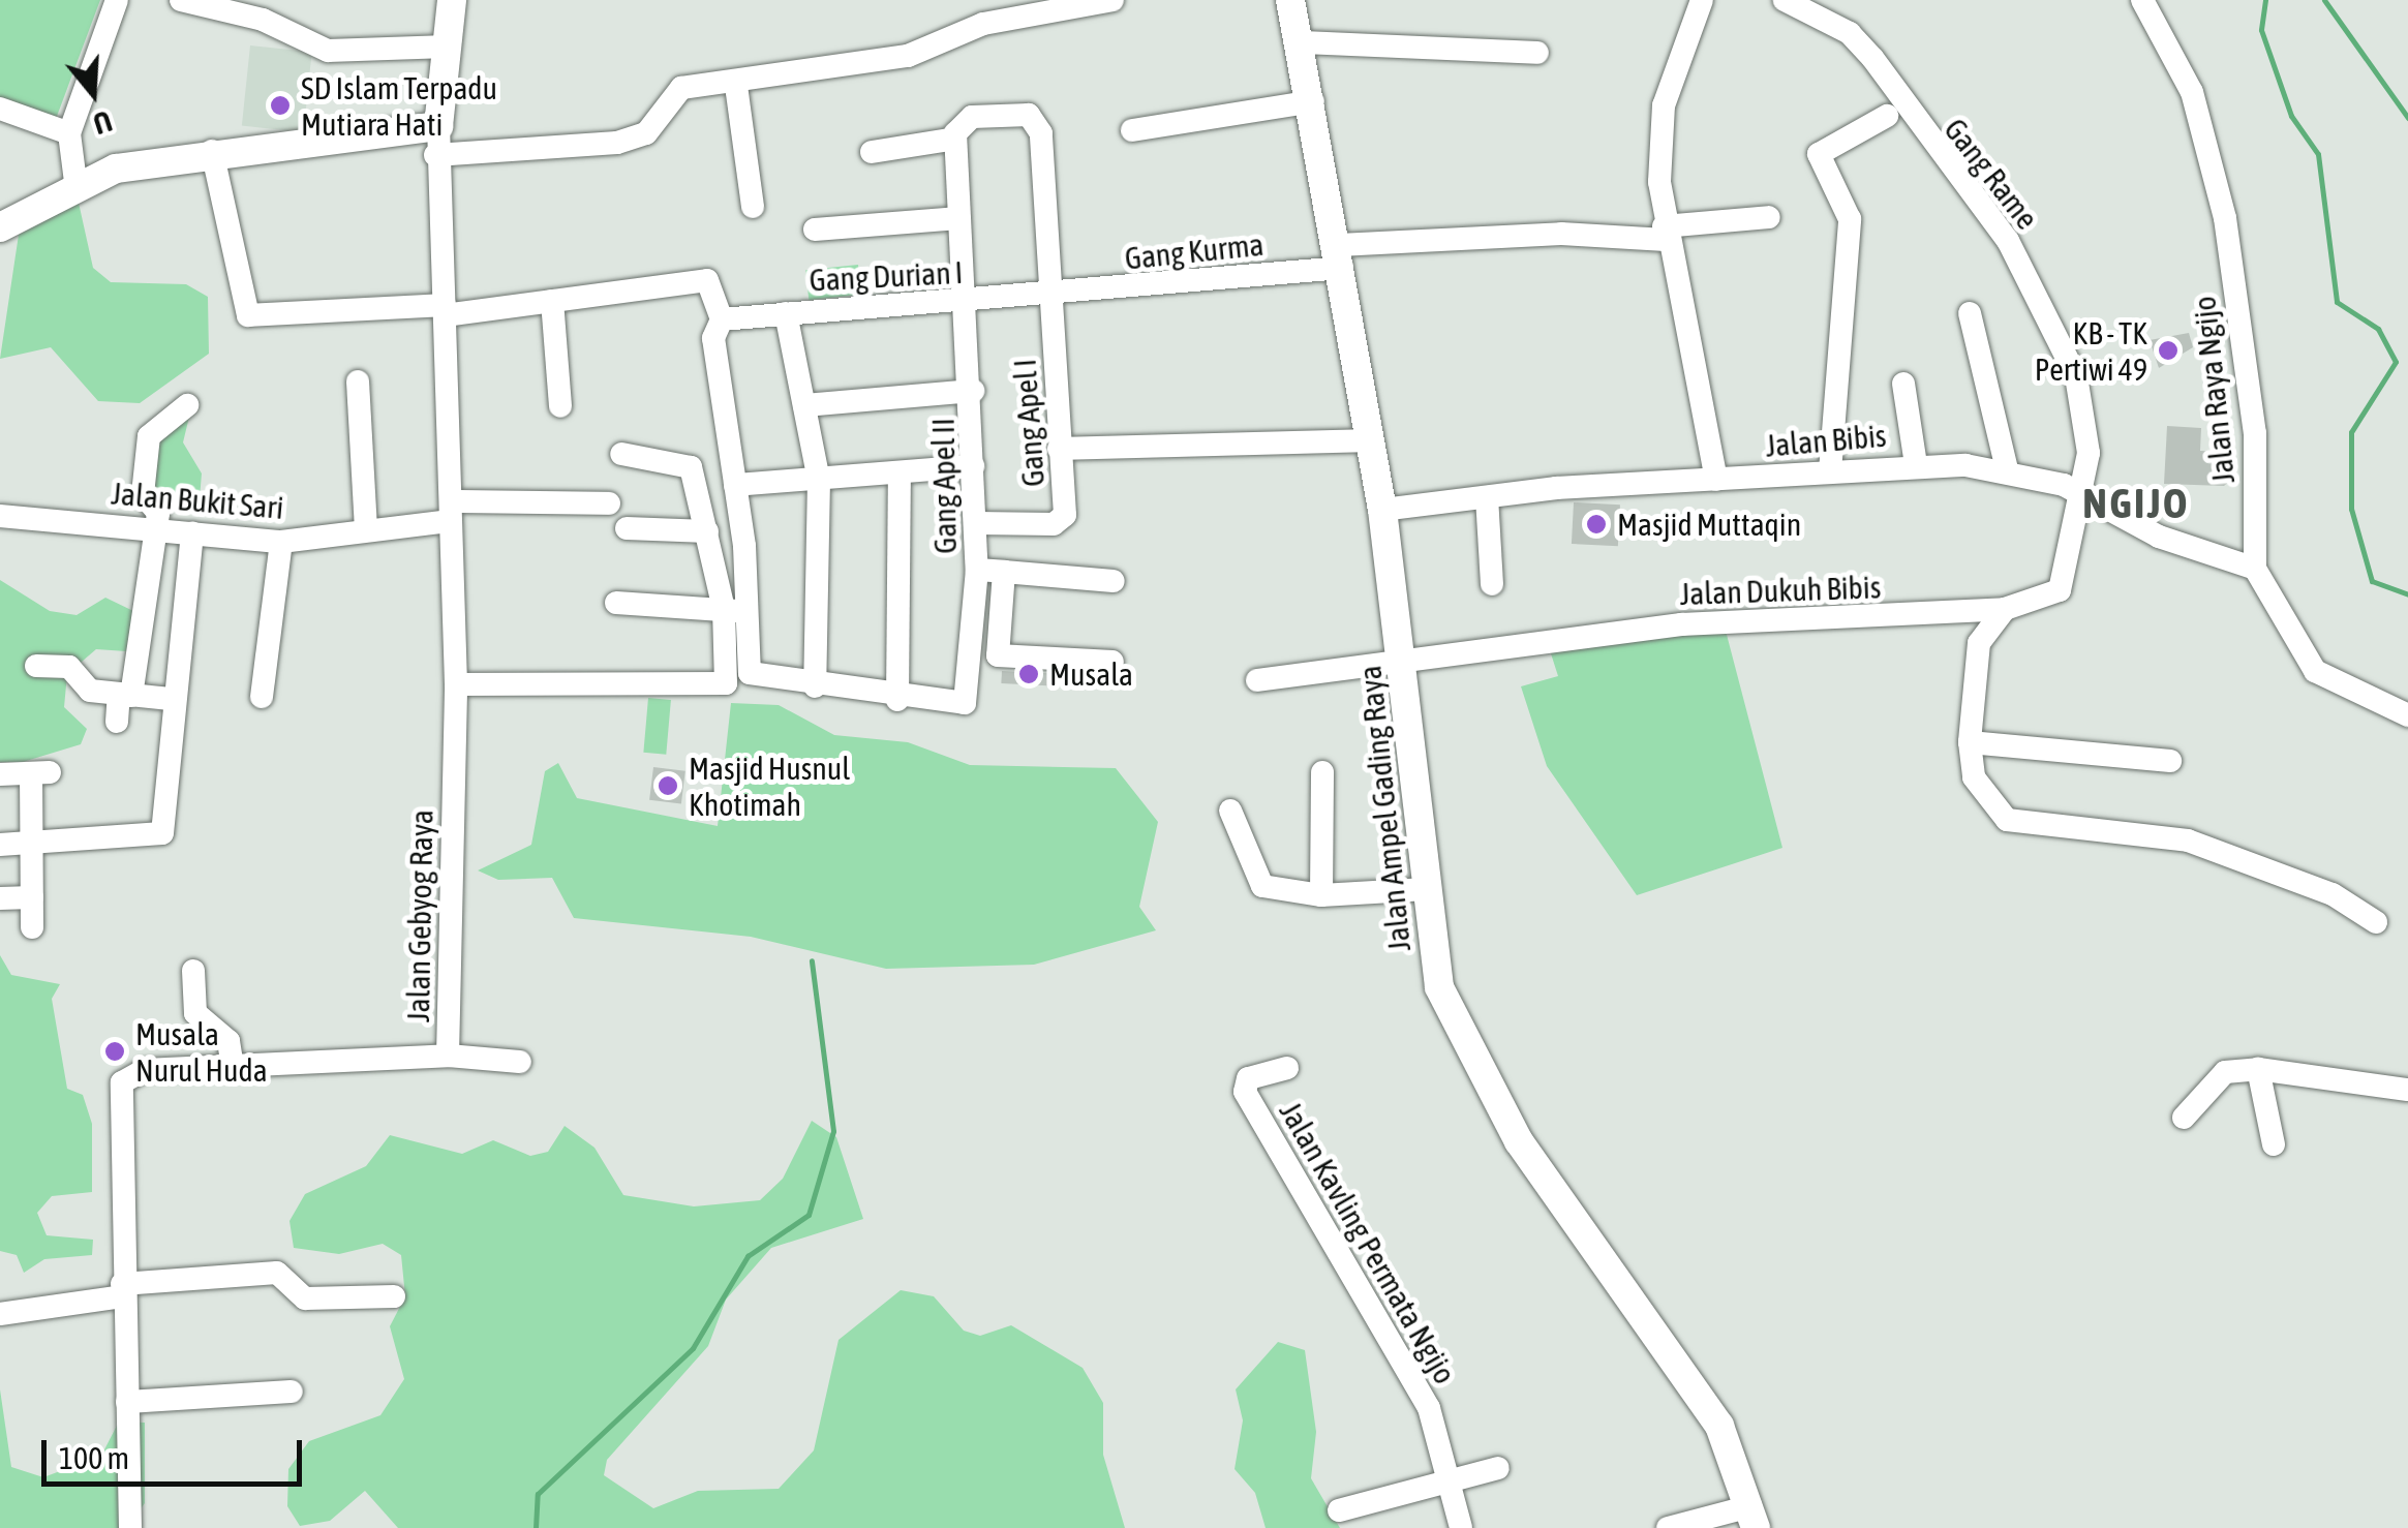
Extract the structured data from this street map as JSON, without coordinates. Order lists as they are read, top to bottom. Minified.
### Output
{"streets":{"main road":["Jalan Ampel Gading Raya"],"street":["Gang Rame","Gang Kurma","Gang Durian I","Jalan Raya Ngijo","Gang Apel I","Jalan Bibis","Gang Apel II","Jalan Bukit Sari","Jalan Dukuh Bibis","Jalan Gebyog Raya","Jalan Kavling Permata Ngijo"]},"crossings":[["Gang Rame","Jalan Bibis"],["Gang Rame","Jalan Dukuh Bibis"],["Gang Kurma","Gang Durian I"],["Gang Kurma","Gang Apel I"],["Gang Kurma","Jalan Ampel Gading Raya"],["Gang Durian I","Gang Apel I"],["Gang Durian I","Gang Apel II"],["Jalan Raya Ngijo","Jalan Bibis"],["Gang Apel I","Gang Apel II"],["Jalan Bibis","Jalan Dukuh Bibis"],["Jalan Bibis","Jalan Ampel Gading Raya"],["Jalan Bukit Sari","Jalan Gebyog Raya"],["Jalan Dukuh Bibis","Jalan Ampel Gading Raya"]],"districts":["NGIJO"],"places":["SD Islam Terpadu Mutiara Hati","KB - TK Pertiwi 49","Masjid Muttaqin","Musala","Masjid Husnul Khotimah","Musala Nurul Huda"],"scale_bar":"100 m","north":"bottom"}
